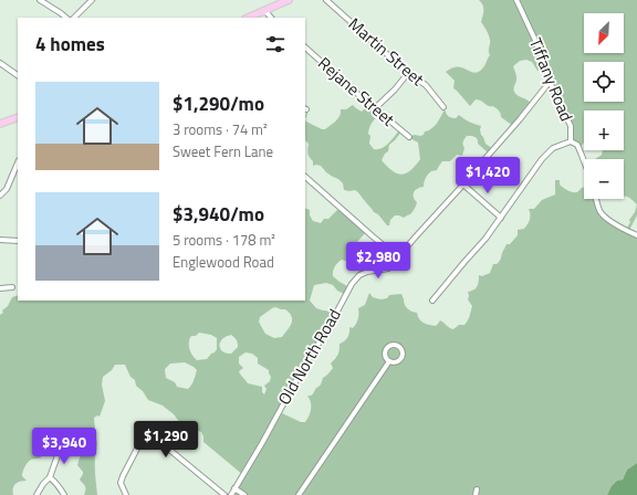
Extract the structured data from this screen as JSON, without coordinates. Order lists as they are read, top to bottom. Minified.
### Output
{"streets":{"street":["Martin Street","Tiffany Road","Rejane Street","Old North Road"]},"crossings":[["Tiffany Road","Old North Road"]],"north":"bottom left","page":{"map_buttons":["+","−"],"heading":"4 homes","list":[{"name":"$1,290/mo","note":"3 rooms · 74 m² · Sweet Fern Lane"},{"name":"$3,940/mo","note":"5 rooms · 178 m² · Englewood Road"}],"price":["$1,420","$2,980","$1,290","$3,940"]}}
